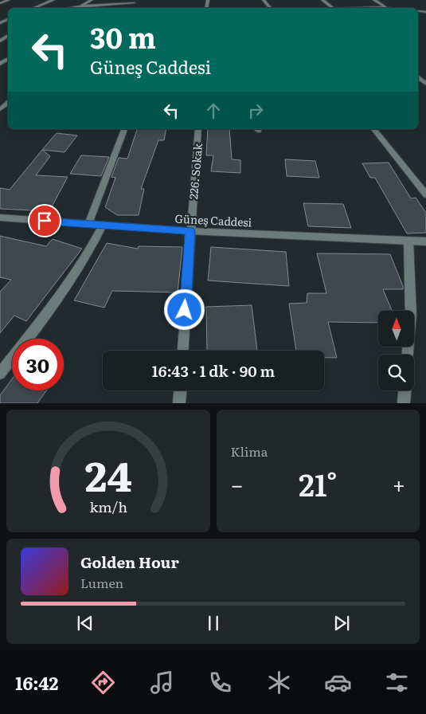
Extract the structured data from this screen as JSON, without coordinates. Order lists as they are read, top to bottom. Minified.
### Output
{"streets":{"street":["226. Sokak","Güneş Caddesi"]},"crossings":[["226. Sokak","Güneş Caddesi"]],"north":"top","page":{"turn":["30 m","Güneş Caddesi"],"limit":"30","trip":"16:43 · 1 dk · 90 m","tile":"Klima","heat":["−","21°","+"],"song":["Golden Hour","Lumen"],"tabs":"16:42","gauge":["24","km/h"]}}
